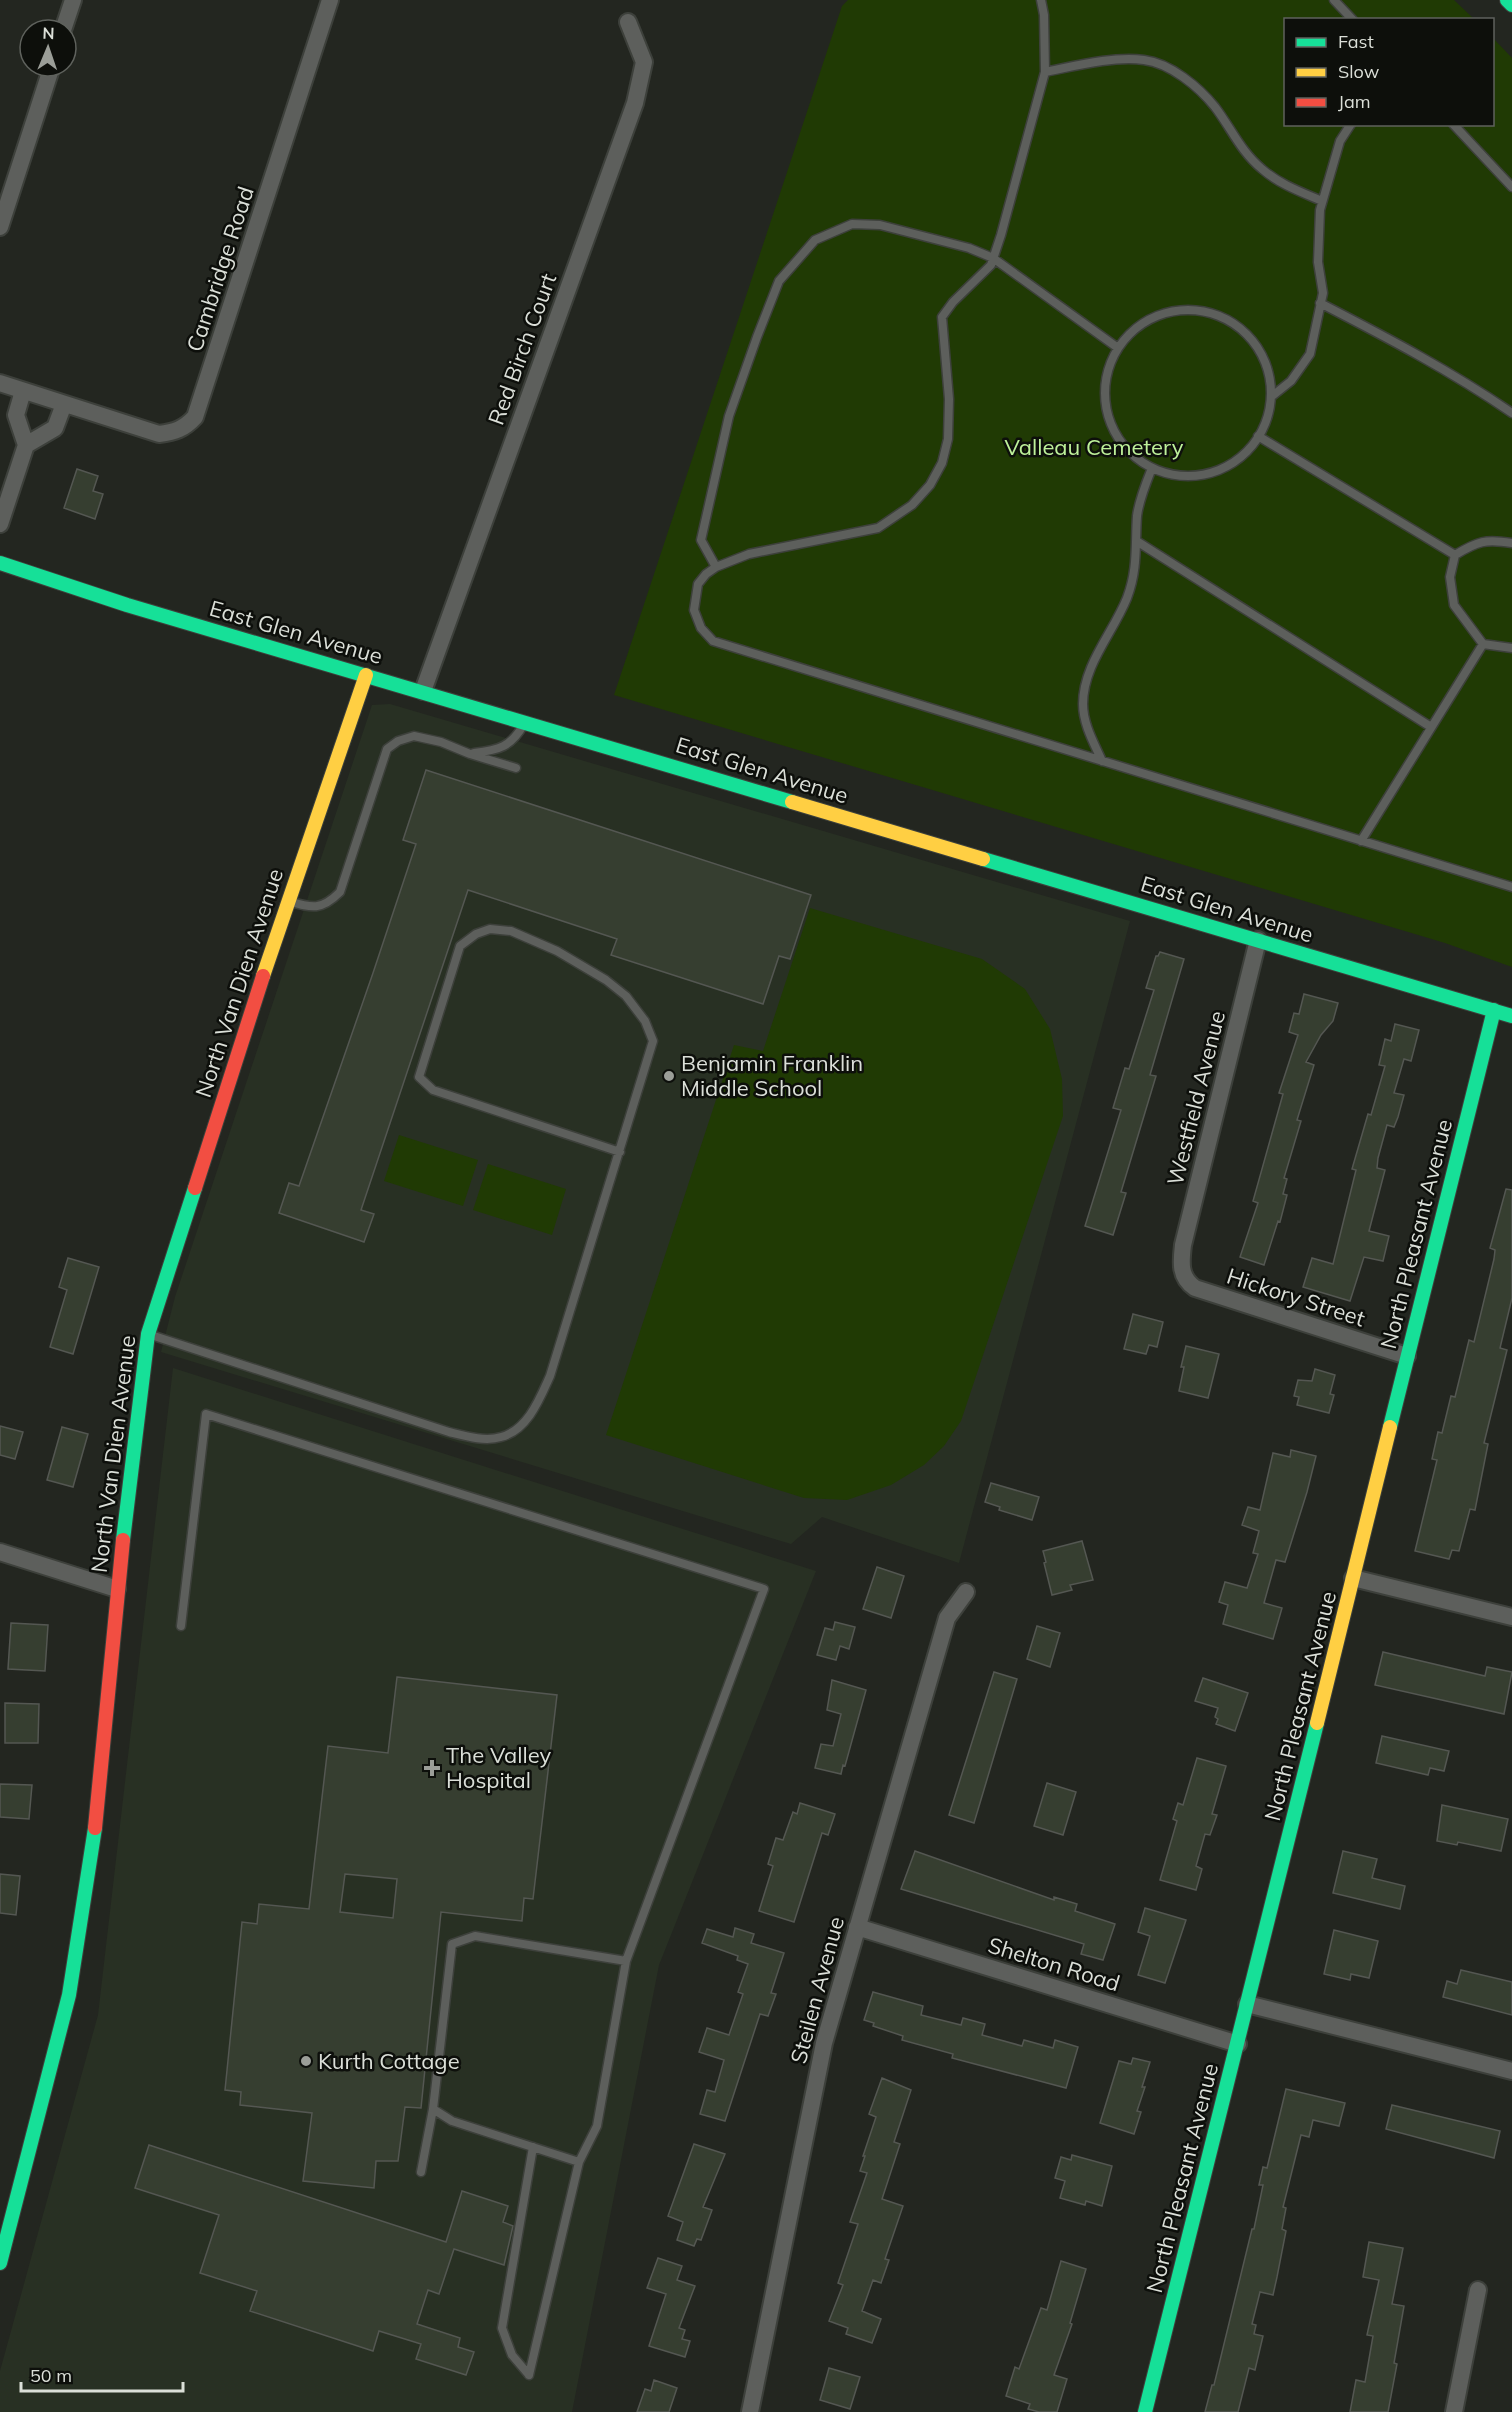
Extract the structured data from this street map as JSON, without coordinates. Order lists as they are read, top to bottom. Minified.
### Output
{"streets":{"street":["Cambridge Road","Red Birch Court","East Glen Avenue","North Van Dien Avenue","Westfield Avenue","North Pleasant Avenue","Hickory Street","Shelton Road","Steilen Avenue"]},"crossings":[["Red Birch Court","East Glen Avenue"],["East Glen Avenue","North Van Dien Avenue"],["East Glen Avenue","Westfield Avenue"],["East Glen Avenue","North Pleasant Avenue"],["Westfield Avenue","Hickory Street"],["North Pleasant Avenue","Hickory Street"],["North Pleasant Avenue","Shelton Road"],["Shelton Road","Steilen Avenue"]],"parks":["Valleau Cemetery"],"places":{"other":["Benjamin Franklin Middle School","Kurth Cottage"],"health":["The Valley Hospital"]},"legend":["Fast","Slow","Jam"],"scale_bar":"50 m","north":"top"}
